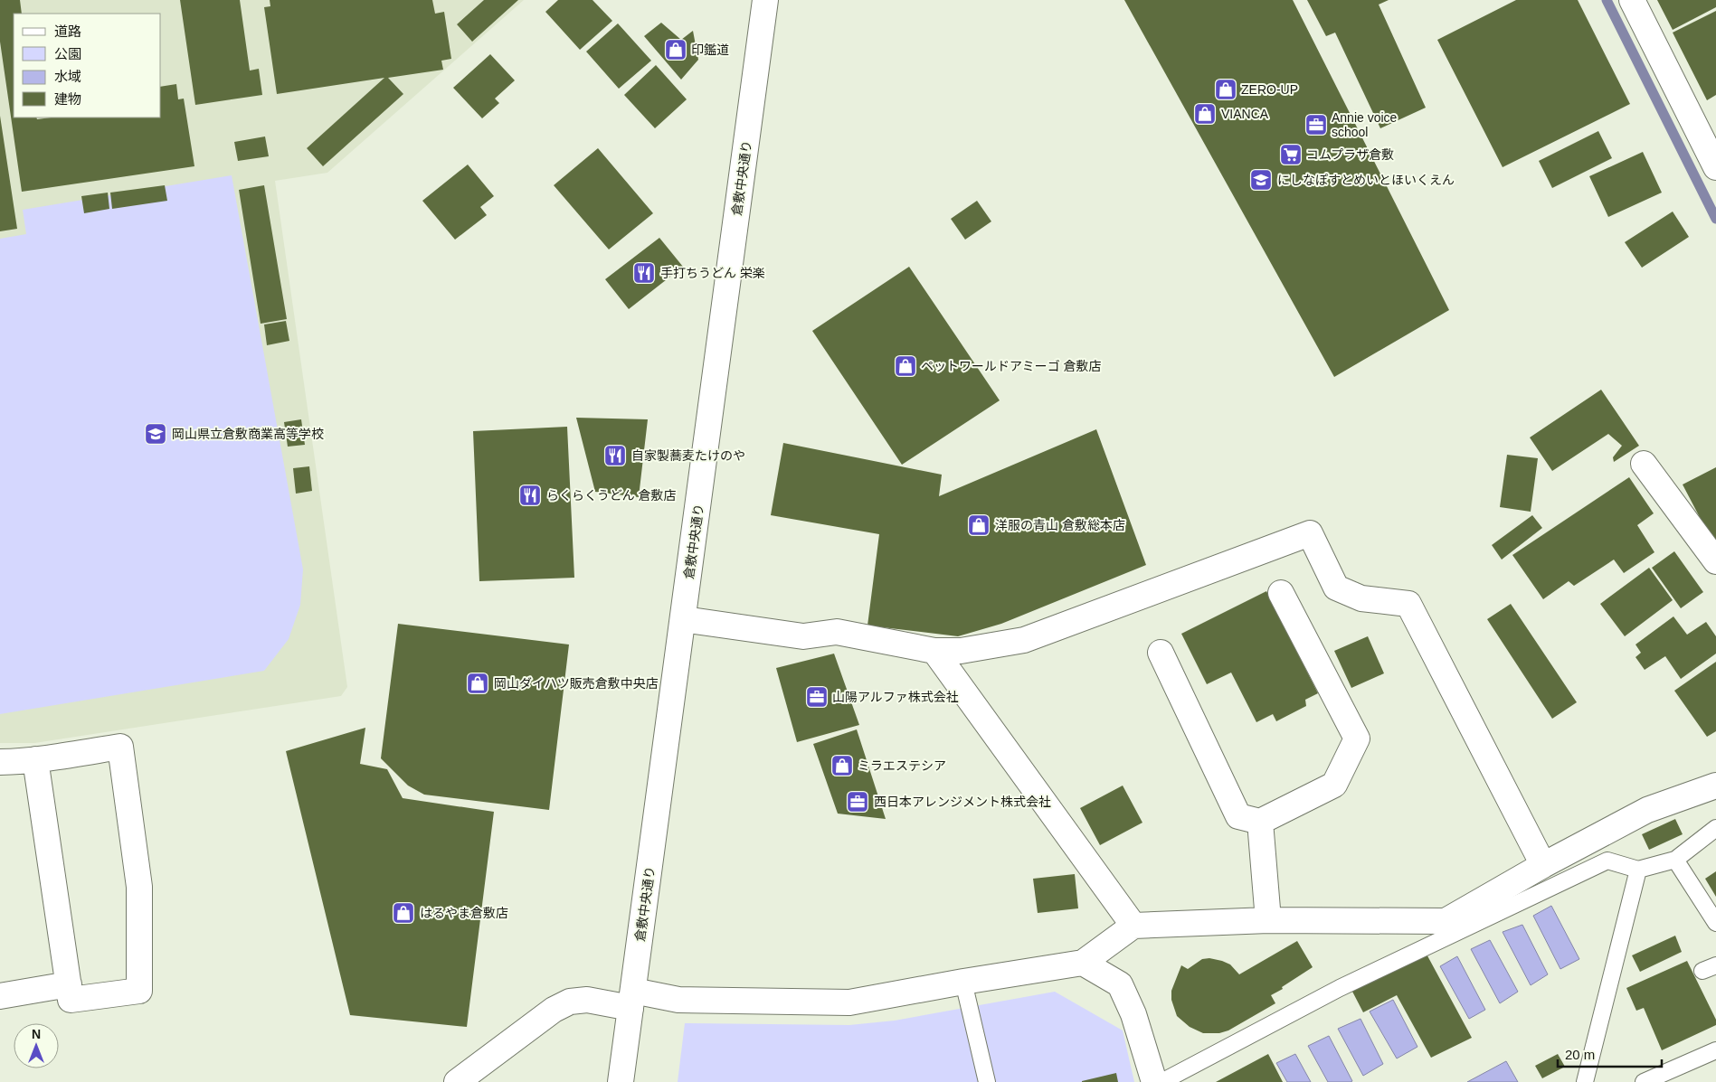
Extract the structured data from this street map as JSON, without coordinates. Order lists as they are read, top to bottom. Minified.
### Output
{"streets":{"street":["倉敷中央通り"]},"places":{"shop":["印鑑道","ZERO-UP","VIANCA","ペットワールドアミーゴ 倉敷店","洋服の青山 倉敷総本店","岡山ダイハツ販売倉敷中央店","ミラエステシア","はるやま倉敷店"],"office":["Annie voice school","山陽アルファ株式会社","西日本アレンジメント株式会社"],"supermarket":["コムプラザ倉敷"],"school or university":["にしなぽすとめいとほいくえん","岡山県立倉敷商業高等学校"],"restaurant":["手打ちうどん 栄楽","自家製蕎麦たけのや","らくらくうどん 倉敷店"]},"legend":["道路","公園","水域","建物"],"scale_bar":"20 m","north":"top"}
